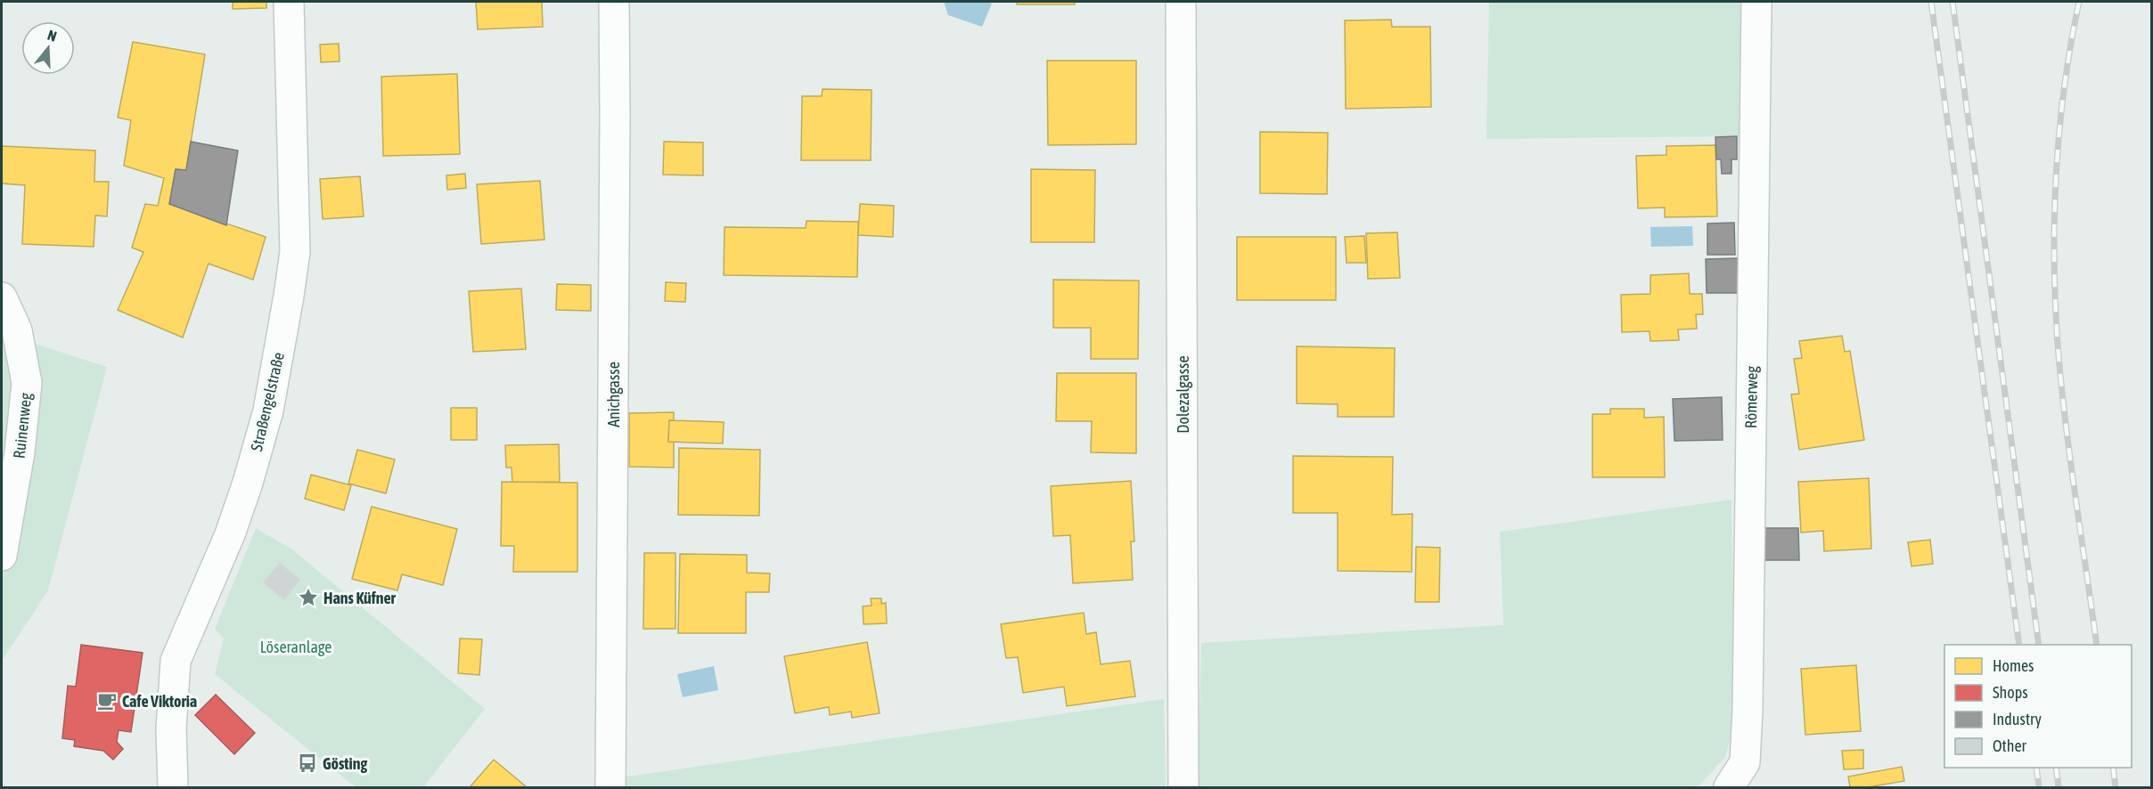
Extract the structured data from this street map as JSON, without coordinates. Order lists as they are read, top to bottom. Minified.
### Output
{"streets":{"street":["Anichgasse","Dolezalgasse","Römerweg","Straßengelstraße","Ruinenweg"]},"parks":["Löseranlage"],"places":{"place":["Hans Küfner"],"cafe":["Cafe Viktoria"],"bus stop":["Gösting"]},"legend":["Homes","Shops","Industry","Other"],"north":"top"}
